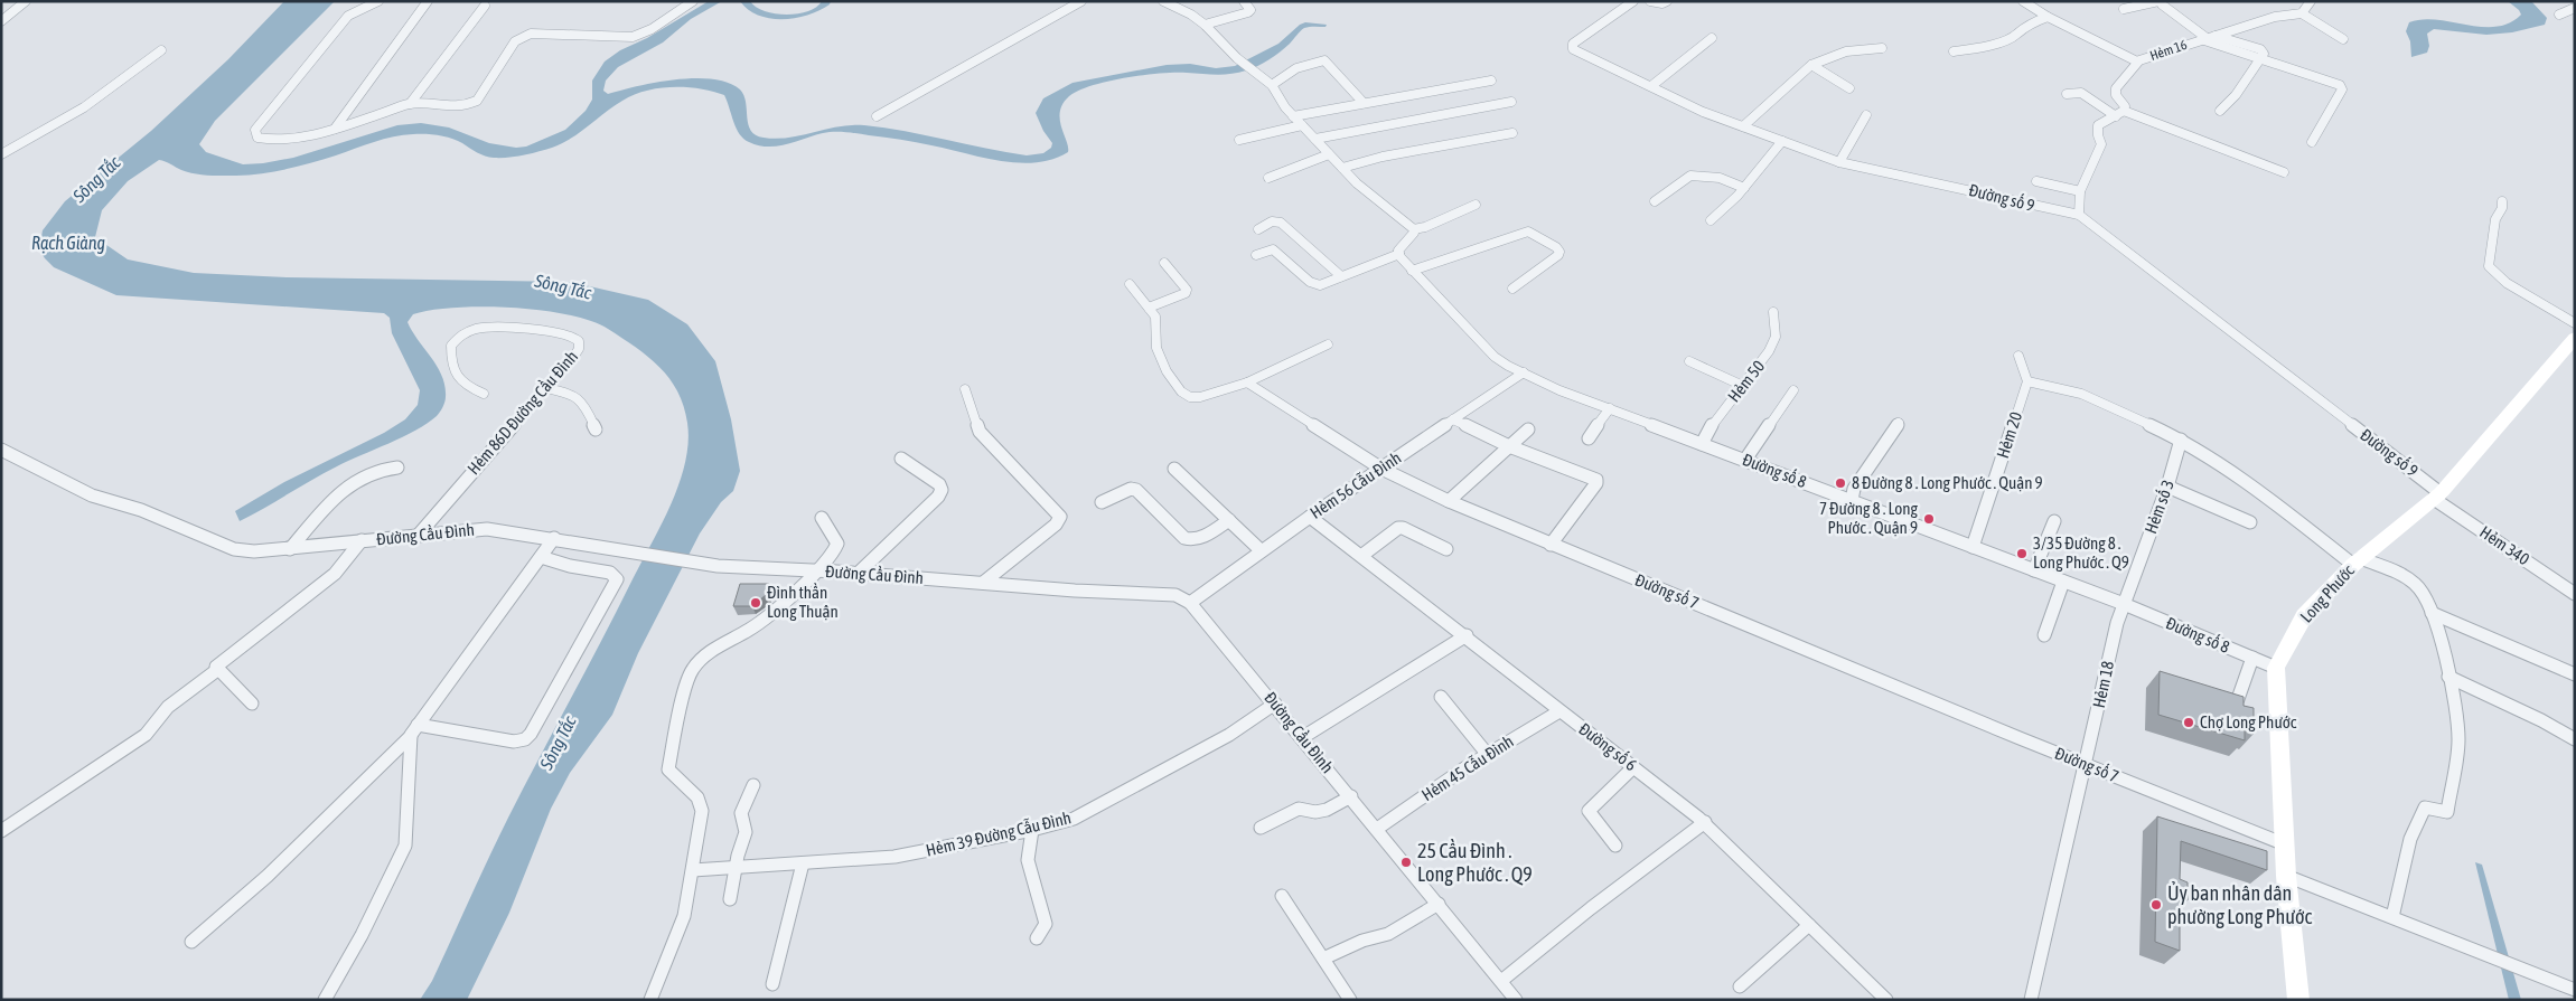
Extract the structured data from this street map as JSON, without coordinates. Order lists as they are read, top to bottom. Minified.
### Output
{"streets":{"street":["Hẻm 16","Đường số 9","Hẻm 50","Hẻm 86D Đường Cầu Đình","Hẻm 20","Đường số 8","Hẻm 56 Cẫu Đình","Hẻm số 3","Đường Cầu Đình","Hẻm 340","Đường số 7","Long Phước","Hẻm 18","Đường số 6","Hẻm 45 Cẫu Đình","Hẻm 39 Đường Cẫu Đình"]},"crossings":[["Đường số 9","Hẻm 340"],["Đường số 9","Long Phước"],["Hẻm 50","Đường số 8"],["Hẻm 86D Đường Cầu Đình","Đường Cầu Đình"],["Hẻm 20","Đường số 8"],["Đường số 8","Hẻm 56 Cẫu Đình"],["Đường số 8","Hẻm số 3"],["Đường số 8","Long Phước"],["Đường số 8","Hẻm 18"],["Hẻm 56 Cẫu Đình","Đường Cầu Đình"],["Hẻm 56 Cẫu Đình","Đường số 7"],["Hẻm 56 Cẫu Đình","Đường số 6"],["Hẻm số 3","Hẻm 18"],["Đường Cầu Đình","Hẻm 45 Cẫu Đình"],["Đường Cầu Đình","Hẻm 39 Đường Cẫu Đình"],["Hẻm 340","Long Phước"],["Đường số 7","Hẻm 18"],["Đường số 6","Hẻm 45 Cẫu Đình"]],"water":["Sông Tắc","Rạch Giàng"],"places":["8 Đường 8 . Long Phước . Quận 9","7 Đường 8 . Long Phước . Quận 9","3/35 Đường 8 . Long Phước . Q9","Đình thần Long Thuận","Chợ Long Phước","25 Cầu Đình . Long Phước . Q9","Ủy ban nhân dân phường Long Phước"]}
